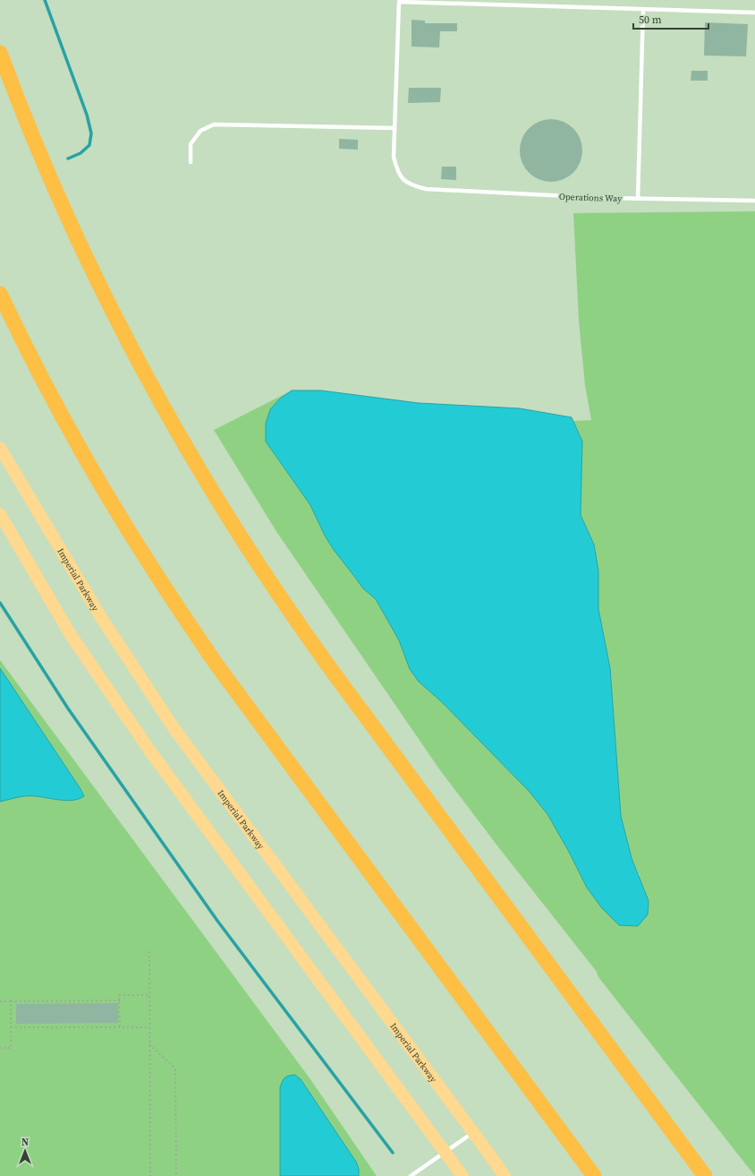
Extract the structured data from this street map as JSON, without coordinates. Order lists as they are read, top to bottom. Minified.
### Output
{"streets":{"main road":["Imperial Parkway"],"lane":["Operations Way"]},"scale_bar":"50 m","north":"top"}
